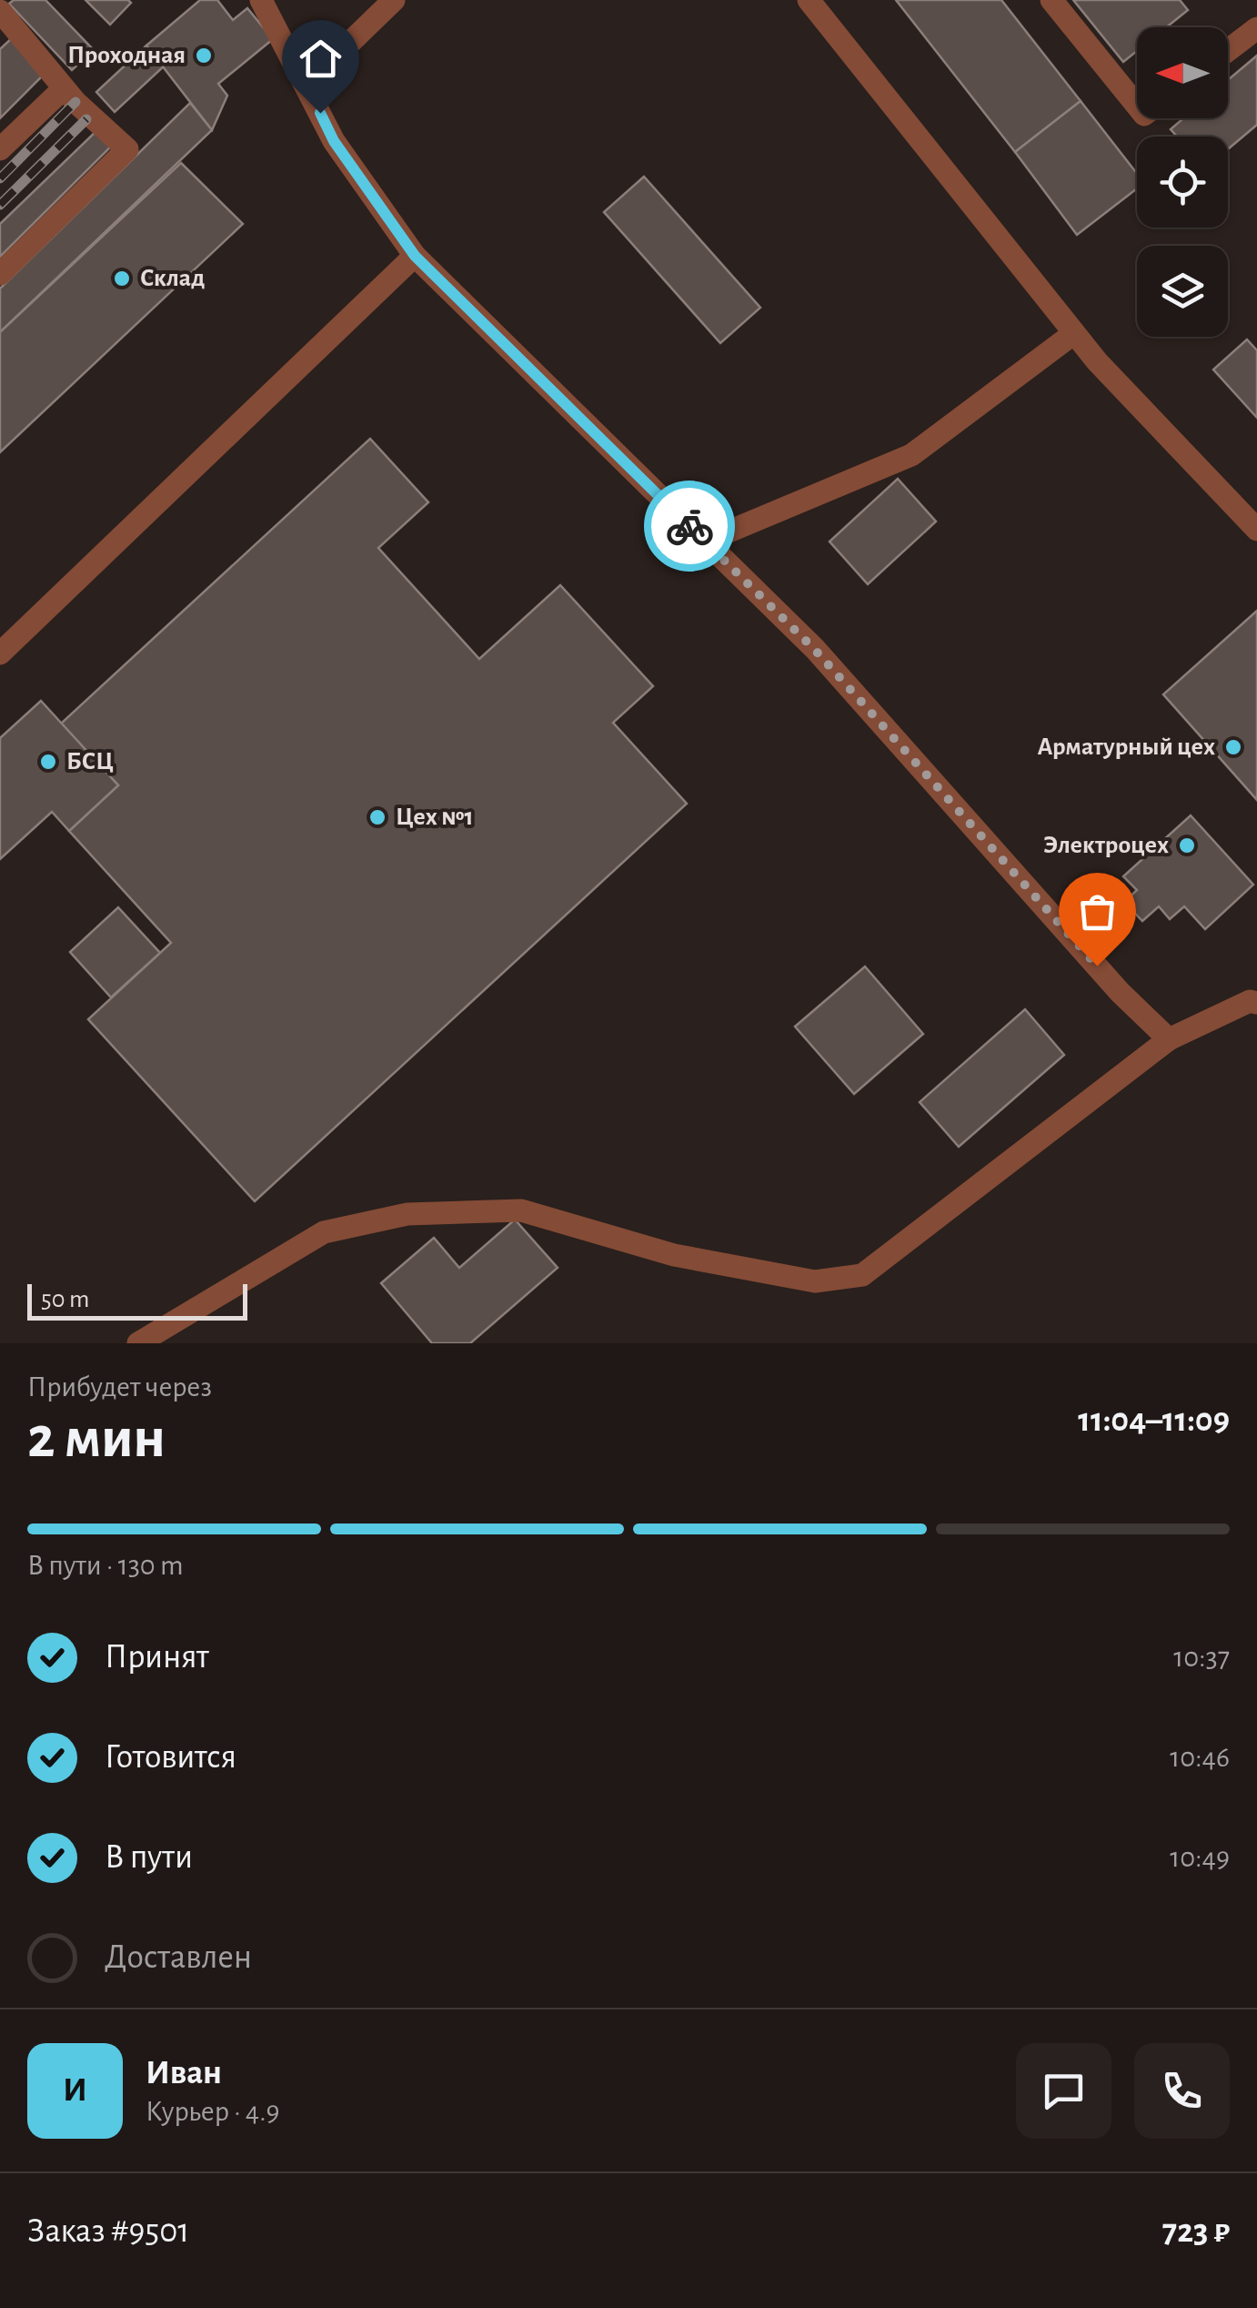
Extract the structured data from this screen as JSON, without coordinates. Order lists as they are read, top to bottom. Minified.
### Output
{"places":["Проходная","Склад","Арматурный цех","БСЦ","Цех №1","Электроцех"],"scale_bar":"50 m","north":"left","page":{"scale":"50 m","heading":["2 мин","Прибудет через","11:04–11:09"],"panel":["Иван","Курьер · 4.9","Заказ #9501","723 ₽"],"bar":"В пути · 130 m","list":[["Принят","10:37"],["Готовится","10:46"],["В пути","10:49"],"Доставлен"],"round":"И"}}
